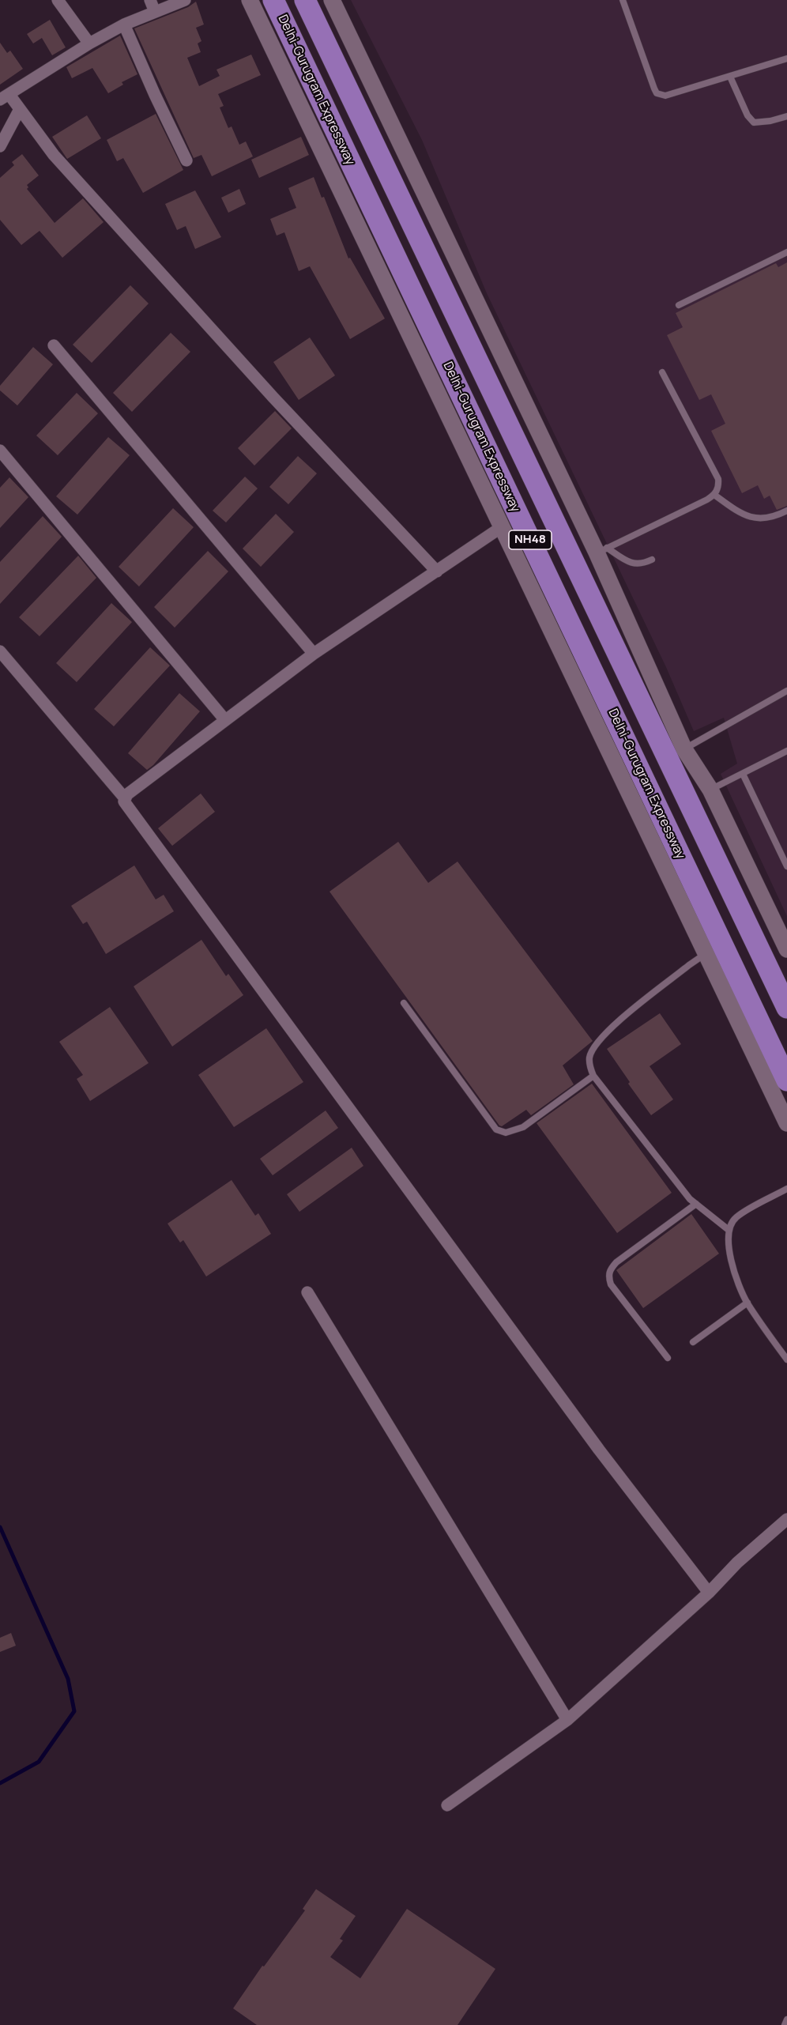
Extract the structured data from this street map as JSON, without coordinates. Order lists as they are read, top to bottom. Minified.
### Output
{"streets":{"highway":["Delhi-Gurugram Expressway","NH48"]}}
